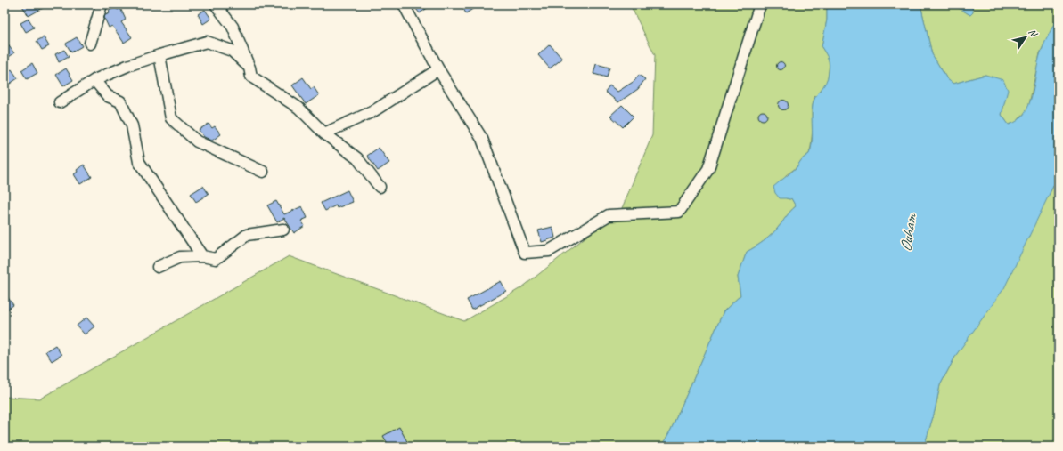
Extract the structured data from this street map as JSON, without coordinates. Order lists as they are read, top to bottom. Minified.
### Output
{"water":["Ouham"],"north":"top right"}
